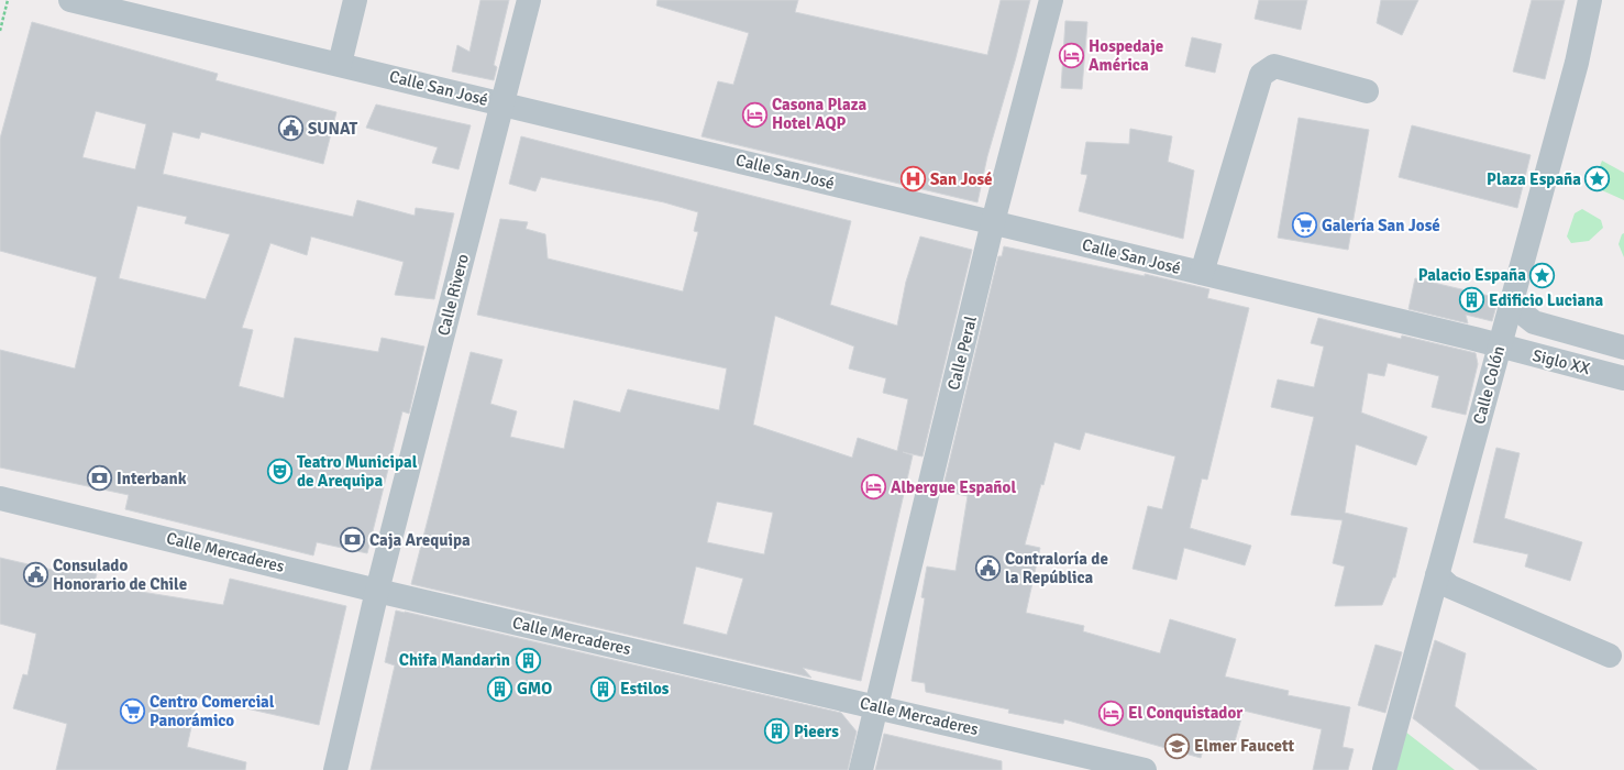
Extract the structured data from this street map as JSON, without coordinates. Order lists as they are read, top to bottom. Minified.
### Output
{"streets":{"street":["Calle San José","Calle Rivero","Calle Peral","Siglo XX","Calle Colón","Calle Mercaderes"]},"crossings":[["Calle San José","Calle Rivero"],["Calle San José","Calle Peral"],["Calle San José","Siglo XX"],["Calle San José","Calle Colón"],["Calle Rivero","Calle Mercaderes"],["Calle Peral","Calle Mercaderes"],["Siglo XX","Calle Colón"]],"places":{"hotel":["Hospedaje América","Casona Plaza Hotel AQP","Albergue Español","El Conquistador"],"public building":["SUNAT","Contraloría de la República","Consulado Honorario de Chile"],"hospital":["San José"],"place":["Plaza España","Palacio España"],"supermarket":["Galería San José","Centro Comercial Panorámico"],"building":["Edificio Luciana","Chifa Mandarin","GMO","Estilos","Pieers"],"theatre":["Teatro Municipal de Arequipa"],"bank":["Interbank","Caja Arequipa"],"school or university":["Elmer Faucett"]}}
